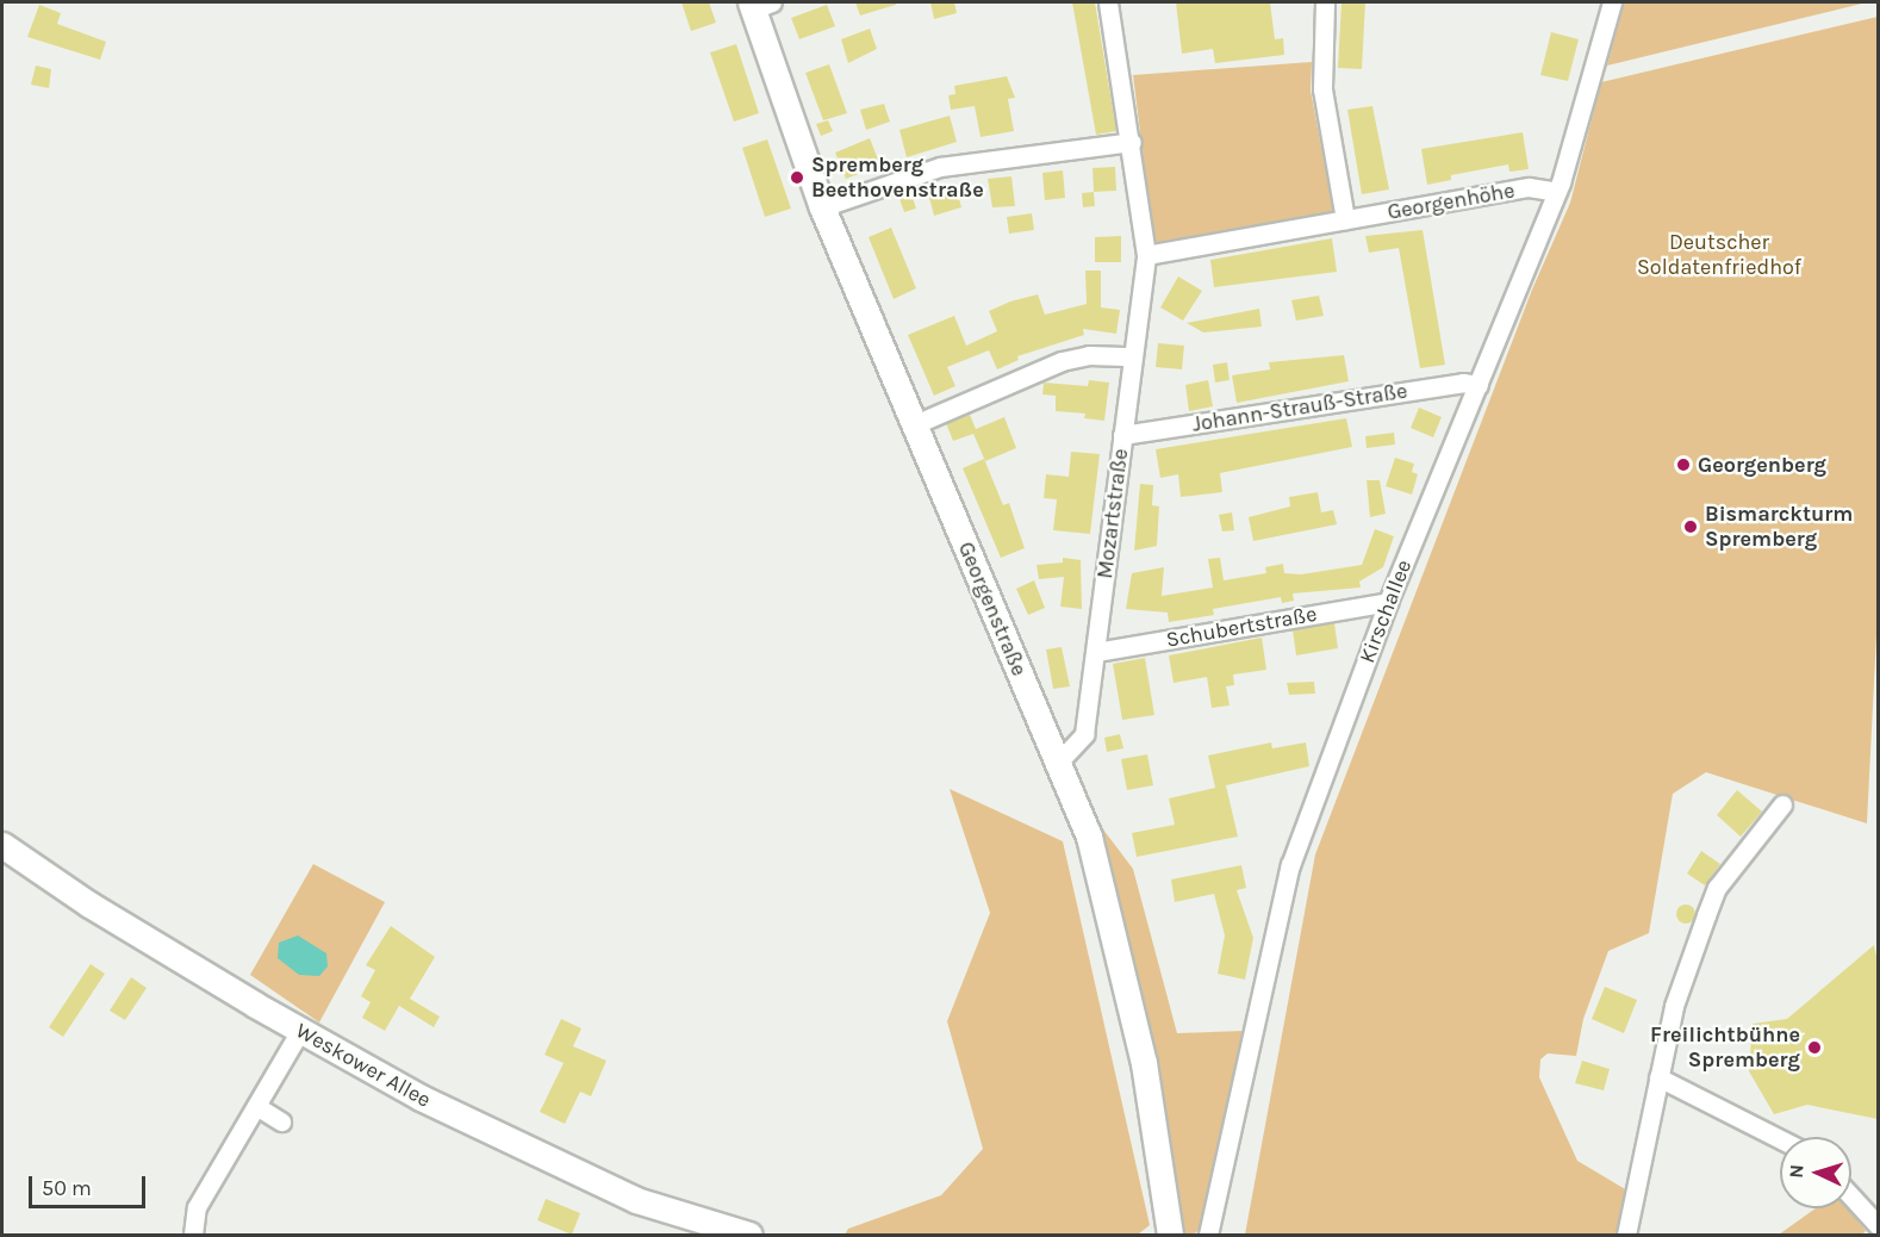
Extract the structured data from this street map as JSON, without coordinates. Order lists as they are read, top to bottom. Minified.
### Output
{"streets":{"main road":["Georgenstraße","Weskower Allee"],"street":["Georgenhöhe","Johann-Strauß-Straße","Mozartstraße","Kirschallee","Schubertstraße"]},"crossings":[["Georgenhöhe","Mozartstraße"],["Georgenhöhe","Kirschallee"],["Johann-Strauß-Straße","Mozartstraße"],["Johann-Strauß-Straße","Kirschallee"],["Mozartstraße","Georgenstraße"],["Mozartstraße","Schubertstraße"],["Kirschallee","Schubertstraße"]],"parks":["Deutscher Soldatenfriedhof"],"places":["Spremberg Beethovenstraße","Georgenberg","Bismarckturm Spremberg","Freilichtbühne Spremberg"],"scale_bar":"50 m","north":"left"}
